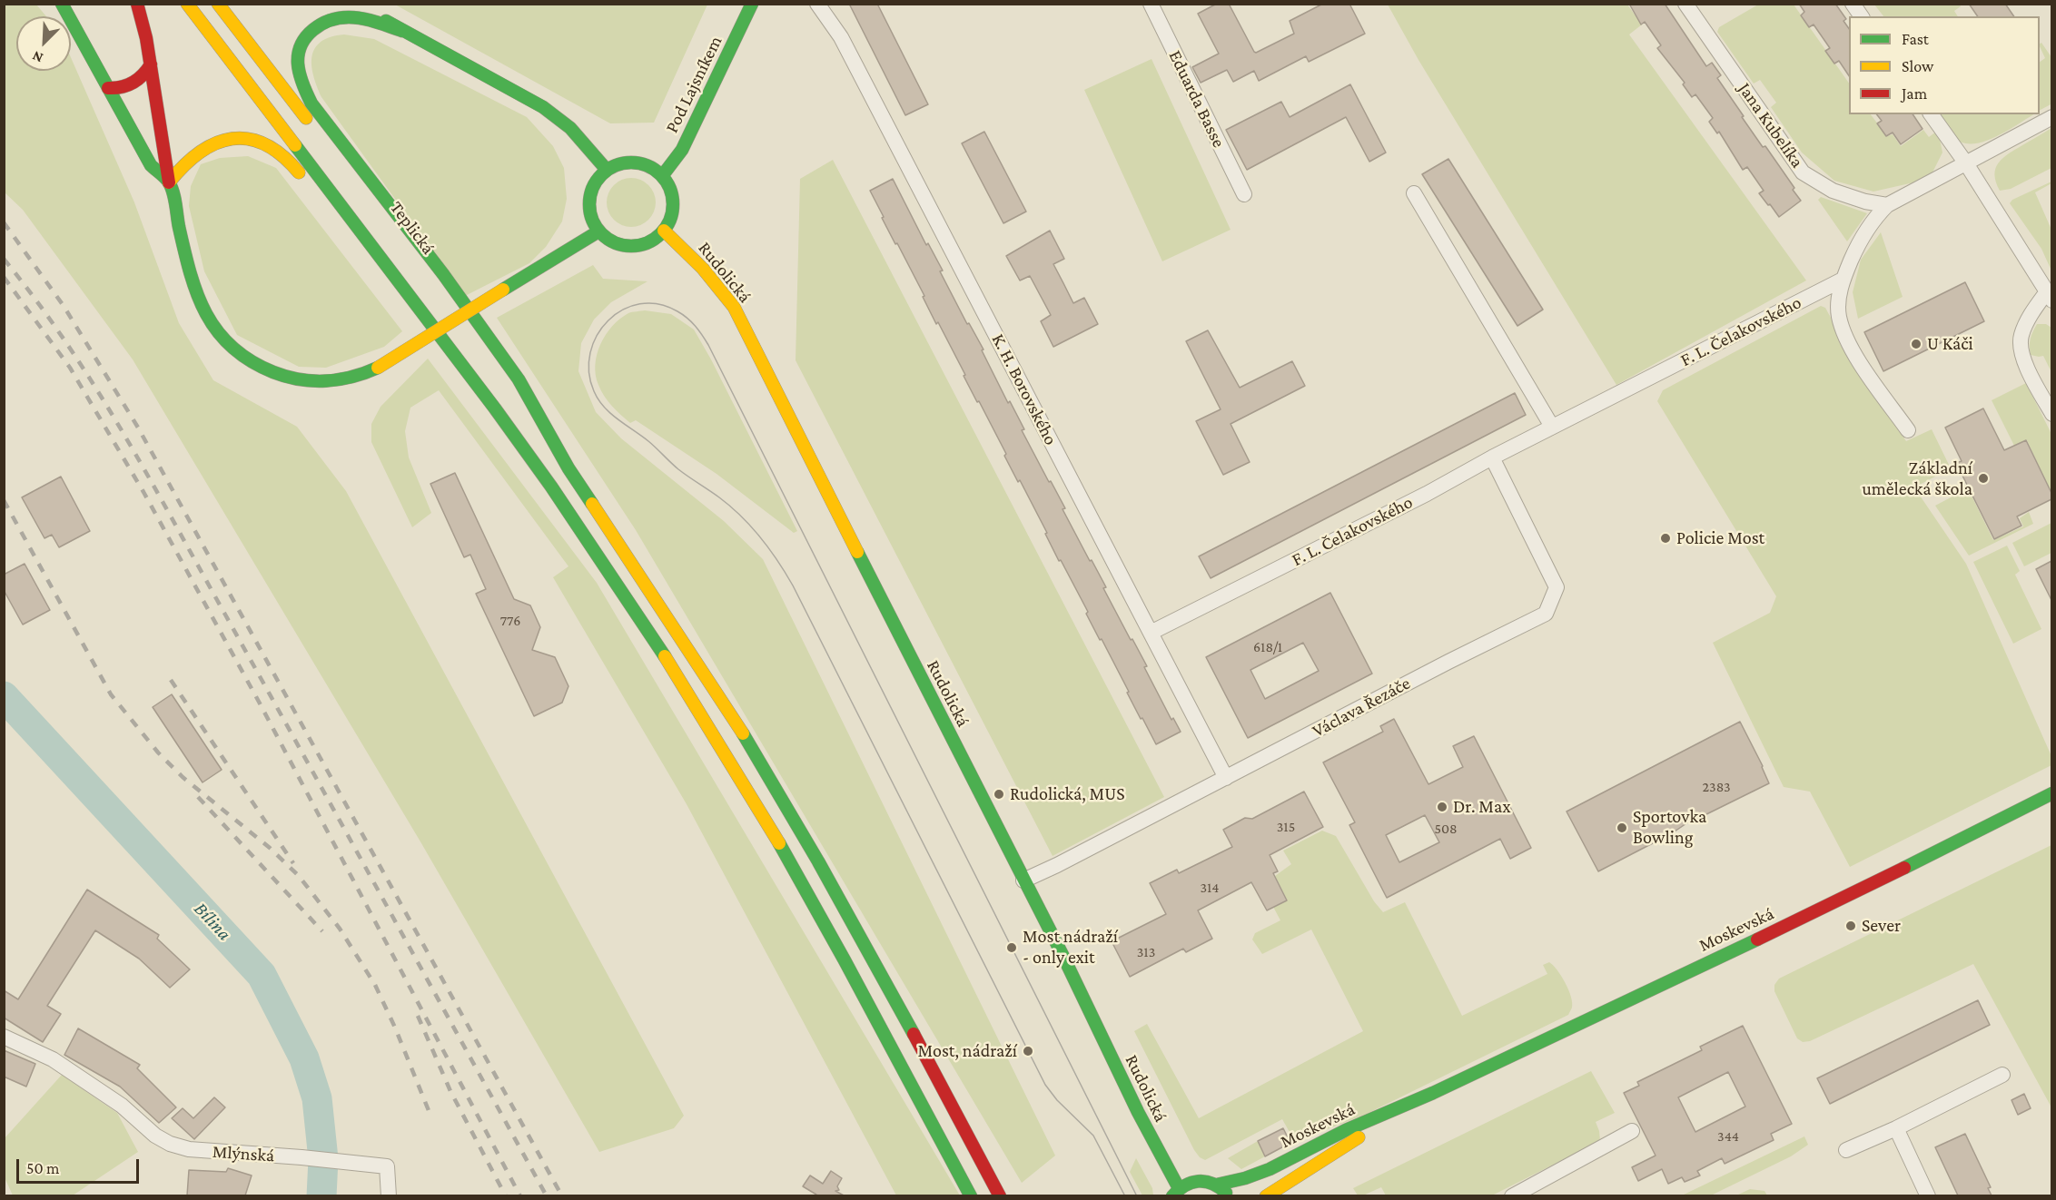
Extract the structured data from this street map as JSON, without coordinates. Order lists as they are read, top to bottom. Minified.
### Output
{"streets":{"main road":["Pod Lajsníkem","Rudolická","Moskevská"],"street":["Eduarda Basse","Jana Kubelíka","F. L. Čelakovského","K. H. Borovského","Václava Řezáče","Mlýnská"]},"crossings":[["Pod Lajsníkem","Rudolická"],["Rudolická","Václava Řezáče"],["Rudolická","Moskevská"],["F. L. Čelakovského","K. H. Borovského"],["F. L. Čelakovského","Václava Řezáče"],["K. H. Borovského","Václava Řezáče"]],"water":["Bílina"],"places":["U Káči","Základní umělecká škola","Policie Most","Rudolická, MUS","Dr. Max","Sportovka Bowling","Sever","Most nádraží - only exit","Most, nádraží"],"house_numbers":["776","618/1","2383","315","508","314","313","344"],"legend":["Fast","Slow","Jam"],"scale_bar":"50 m","north":"bottom left"}
